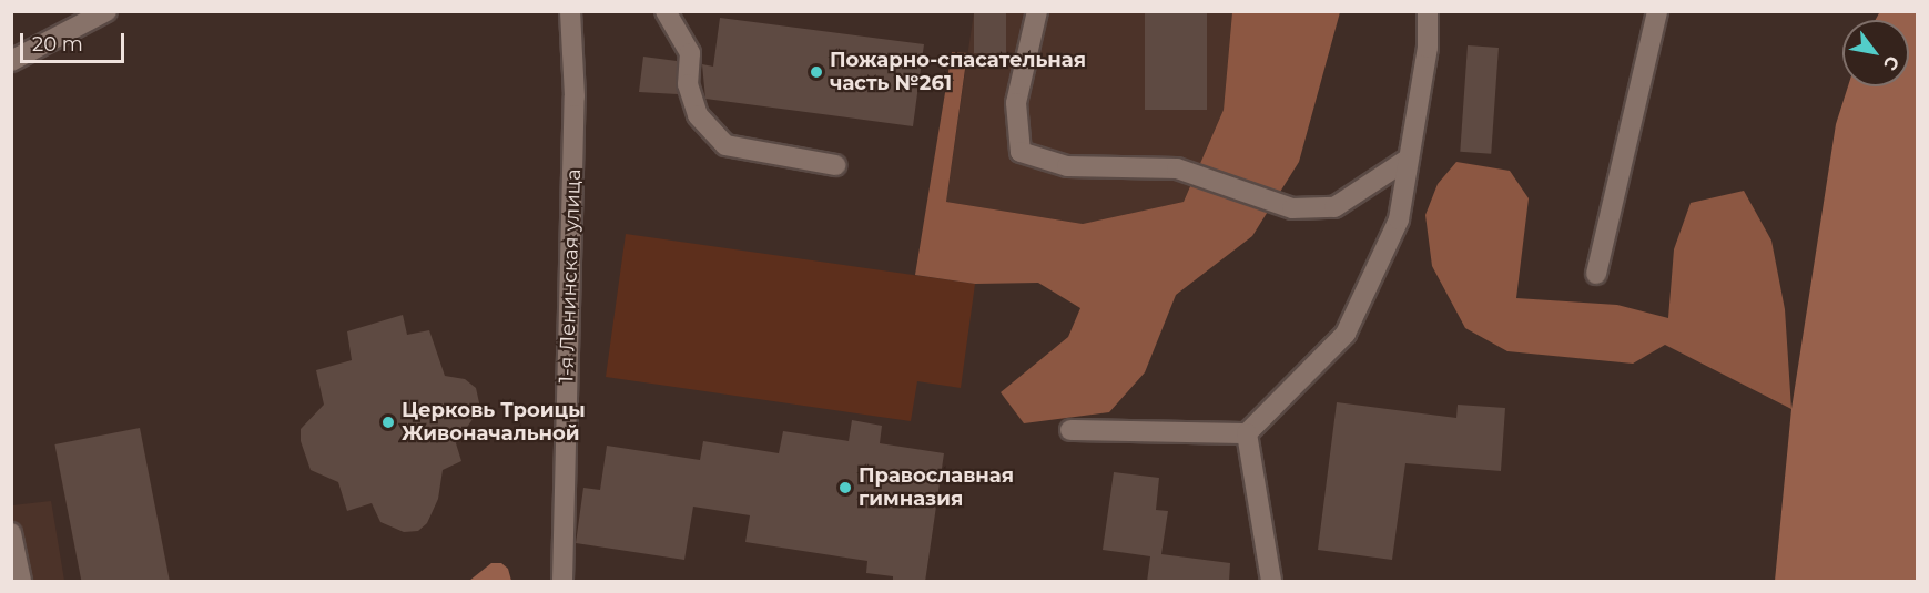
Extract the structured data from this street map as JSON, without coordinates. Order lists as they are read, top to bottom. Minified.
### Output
{"streets":{"street":["1-я Ленинская улица"]},"places":["Пожарно-спасательная часть №261","Церковь Троицы Живоначальной","Православная гимназия"],"scale_bar":"20 m","north":"bottom right"}
